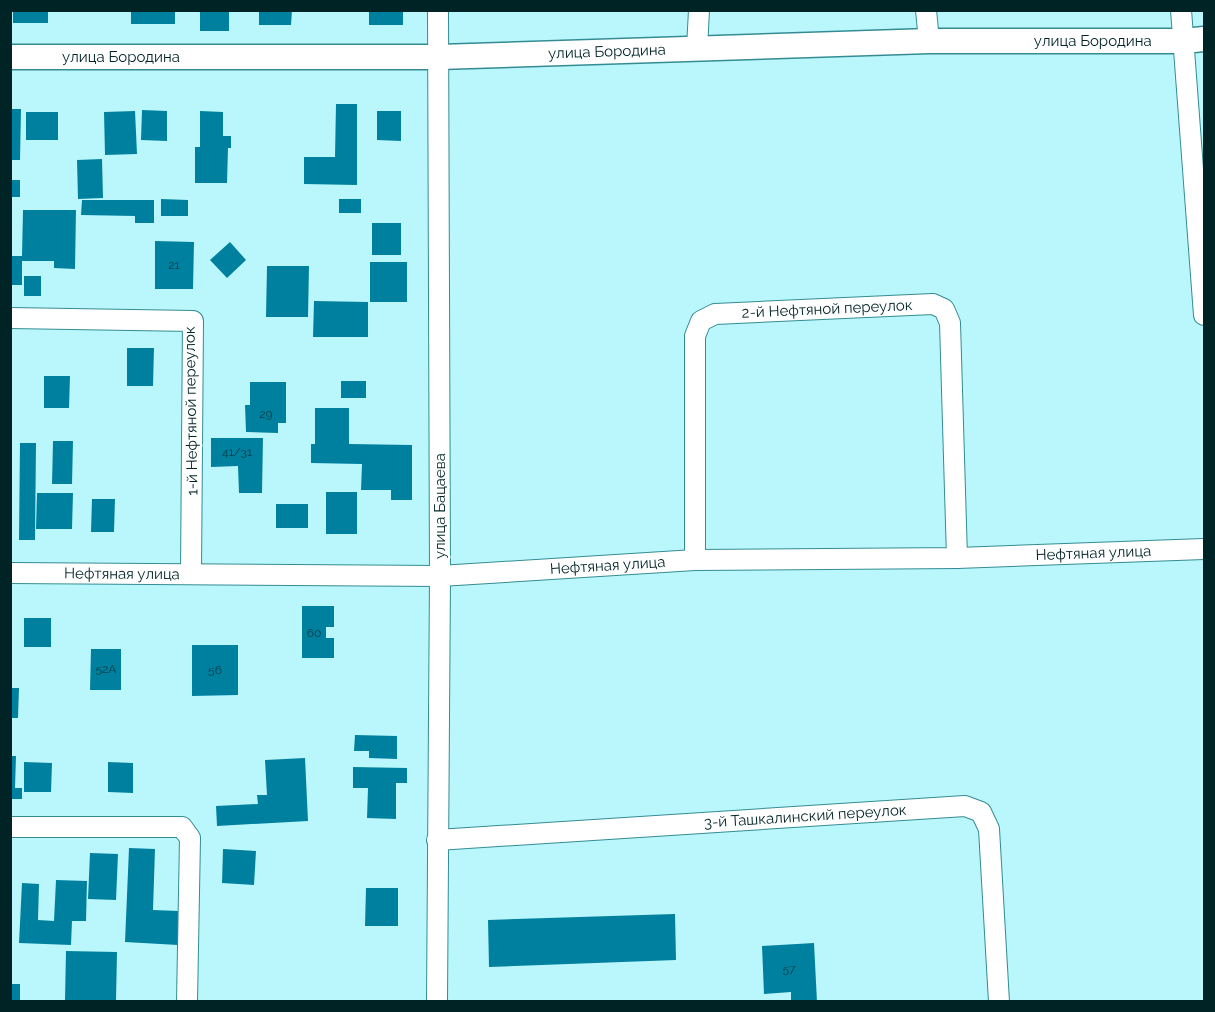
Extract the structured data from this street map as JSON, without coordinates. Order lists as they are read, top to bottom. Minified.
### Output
{"streets":{"street":["улица Бородина","2-й Нефтяной переулок","1-й Нефтяной переулок","улица Бацаева","Нефтяная улица","3-й Ташкалинский переулок"]},"crossings":[["улица Бородина","улица Бацаева"],["2-й Нефтяной переулок","Нефтяная улица"],["1-й Нефтяной переулок","Нефтяная улица"],["улица Бацаева","Нефтяная улица"],["улица Бацаева","3-й Ташкалинский переулок"]],"house_numbers":["21","29","41/31","60","52А","56","57"]}
